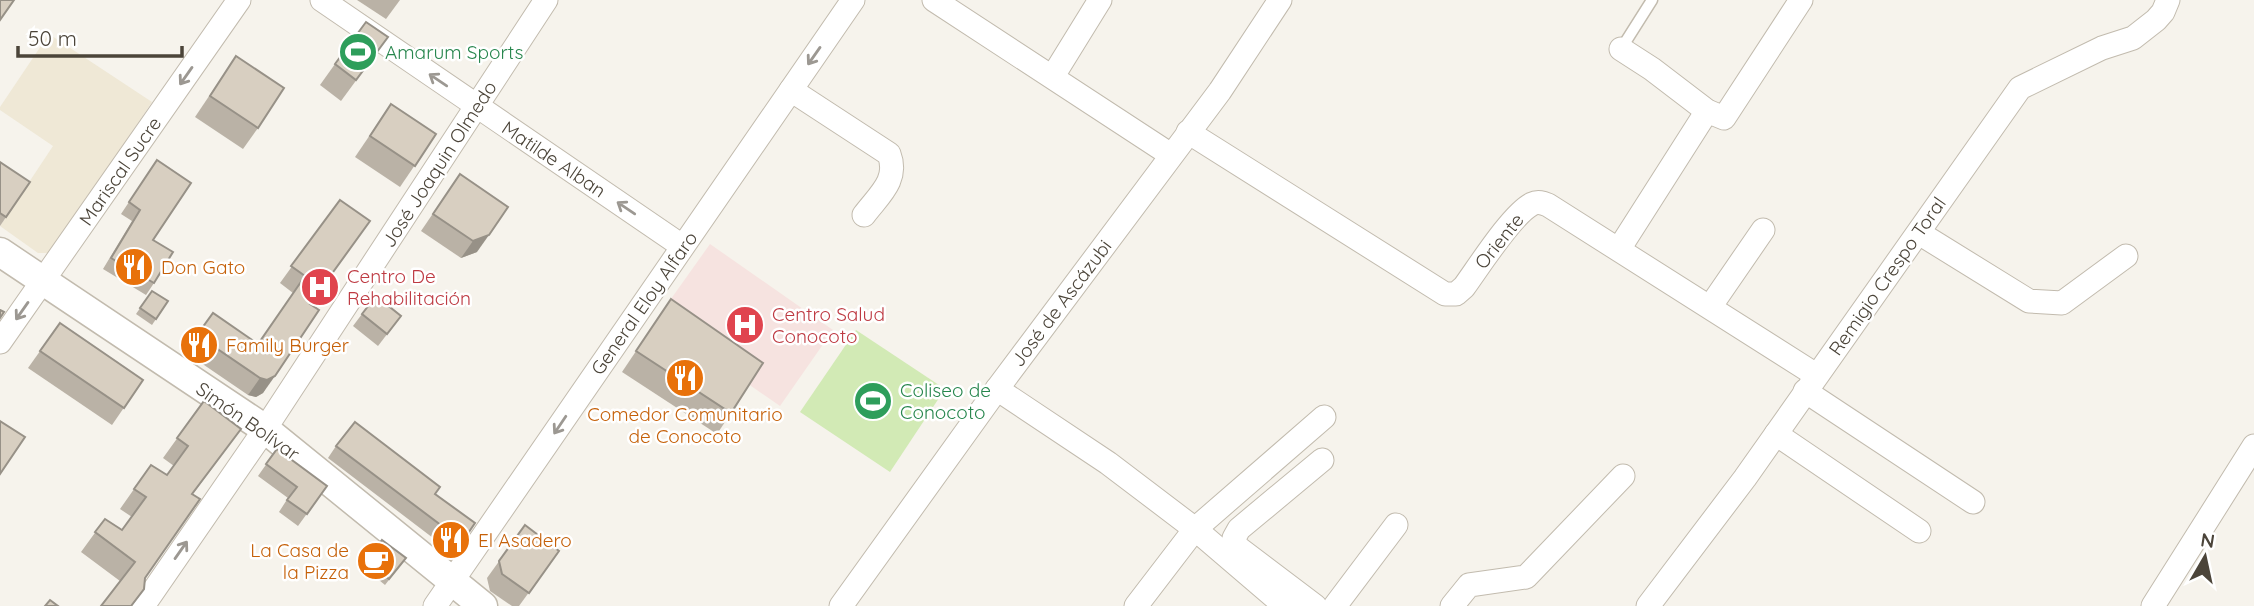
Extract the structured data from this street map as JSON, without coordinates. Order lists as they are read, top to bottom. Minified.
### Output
{"streets":{"street":["Matilde Alban","José Joaquin Olmedo","Mariscal Sucre","Oriente","Remigio Crespo Toral","General Eloy Alfaro","José de Ascázubi","Simón Bolívar"]},"crossings":[["Matilde Alban","José Joaquin Olmedo"],["Matilde Alban","General Eloy Alfaro"],["José Joaquin Olmedo","Simón Bolívar"],["Mariscal Sucre","Simón Bolívar"],["Oriente","Remigio Crespo Toral"],["Oriente","José de Ascázubi"],["General Eloy Alfaro","Simón Bolívar"]],"one_way":["Matilde Alban","Mariscal Sucre","General Eloy Alfaro"],"places":{"sports":["Amarum Sports","Coliseo de Conocoto"],"restaurant":["Don Gato","Family Burger","Comedor Comunitario de Conocoto","El Asadero"],"hospital":["Centro De Rehabilitación","Centro Salud Conocoto"],"cafe":["La Casa de la Pizza"]},"scale_bar":"50 m","north":"top"}
